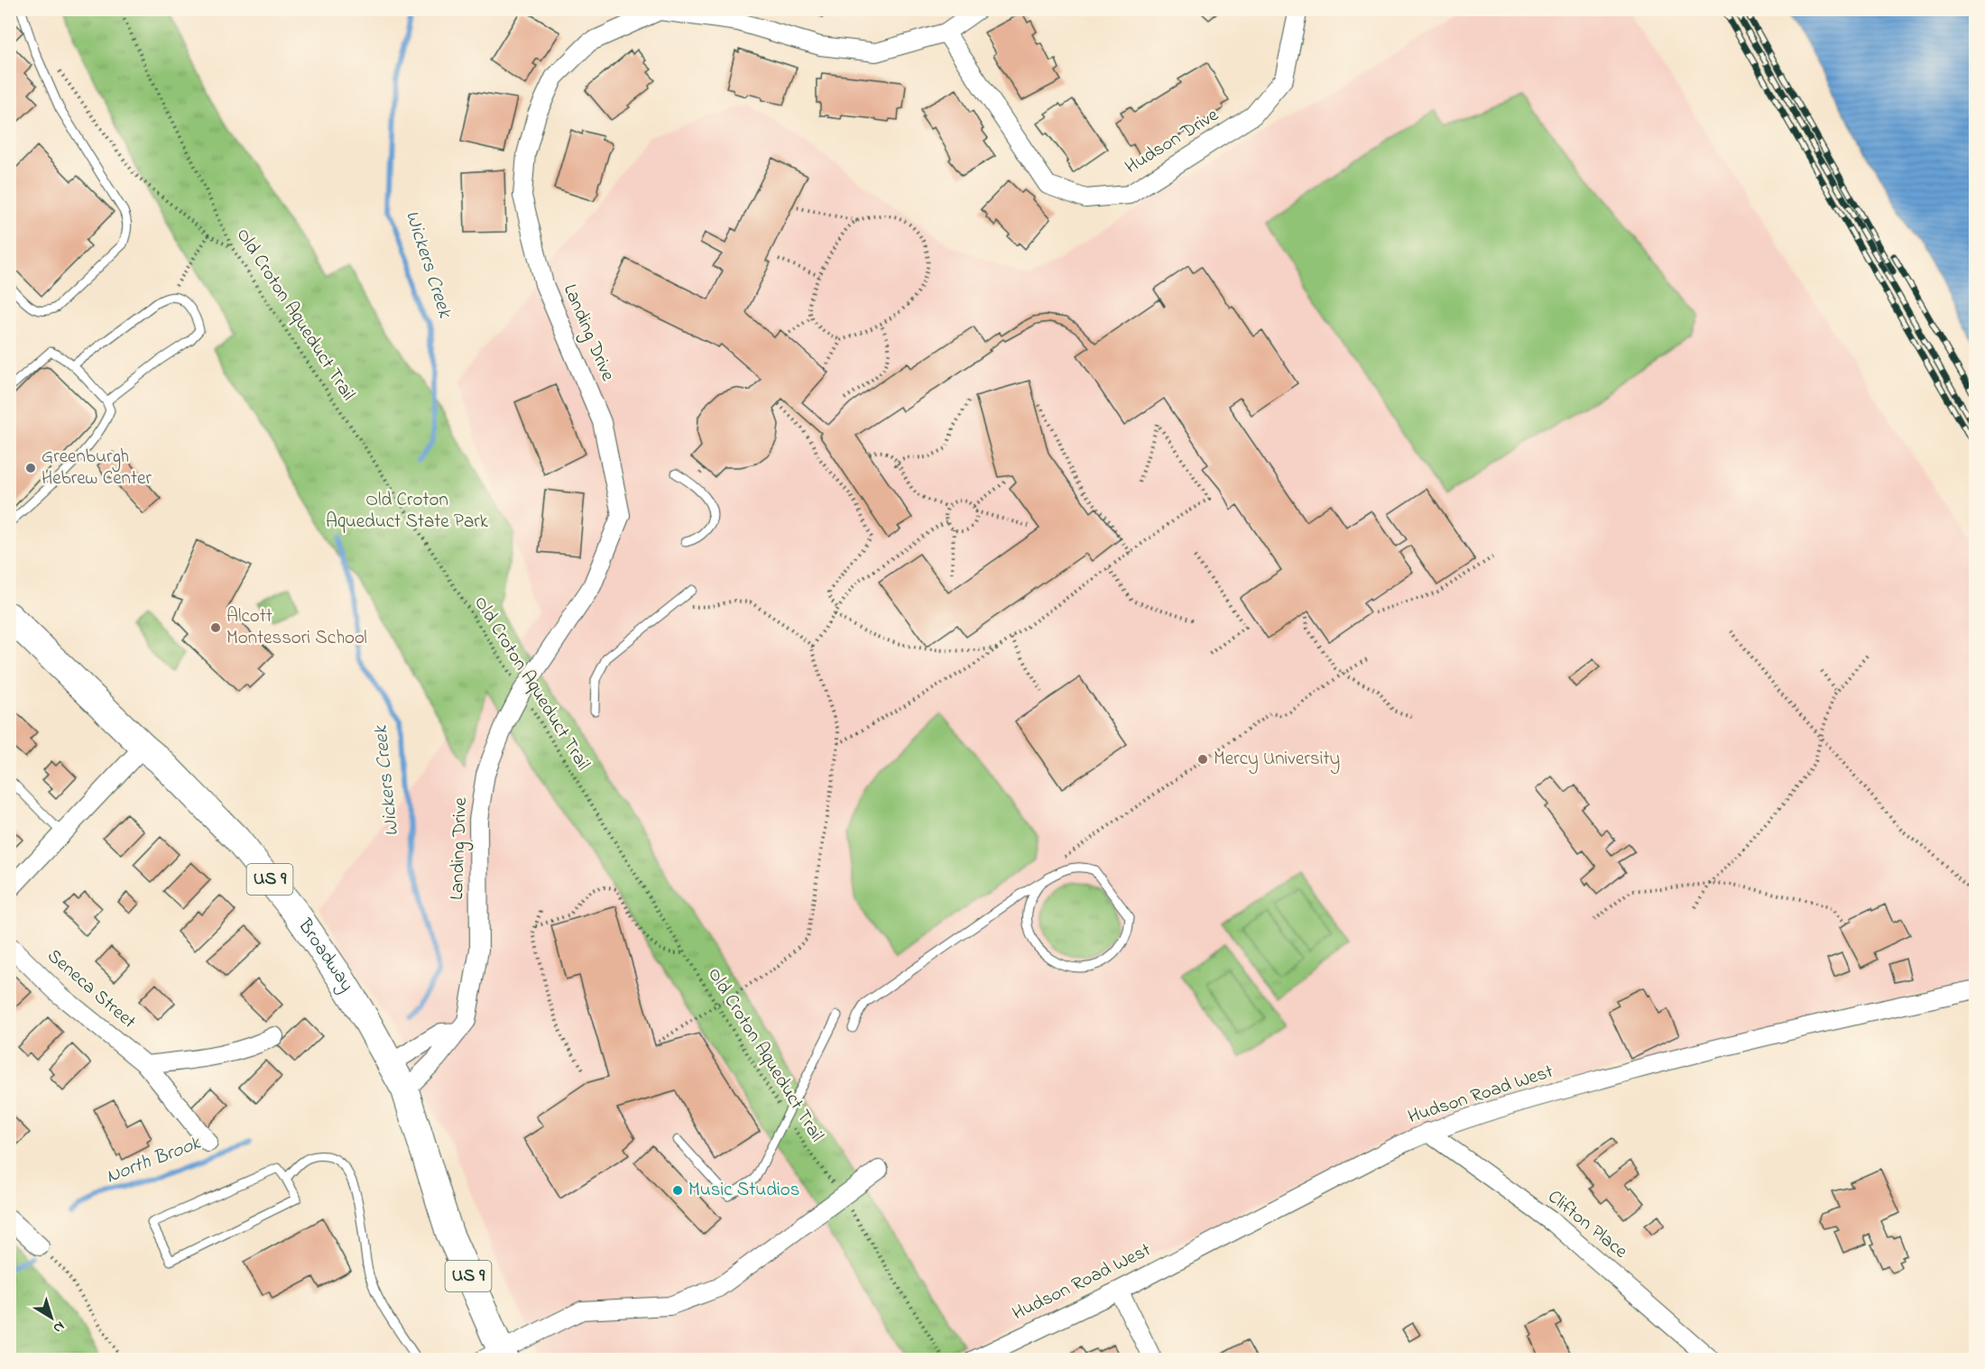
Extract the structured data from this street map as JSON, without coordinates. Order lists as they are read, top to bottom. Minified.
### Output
{"streets":{"main road":["US 9","Broadway"],"street":["Hudson Drive","Landing Drive","Seneca Street","Hudson Road West","Clifton Place"],"path":["Old Croton Aqueduct Trail"]},"crossings":[["Hudson Drive","Landing Drive"],["Old Croton Aqueduct Trail","Landing Drive"],["Landing Drive","Broadway"],["Hudson Road West","Clifton Place"]],"water":["Wickers Creek","North Brook"],"parks":["Old Croton Aqueduct State Park"],"places":["Greenburgh Hebrew Center","Alcott Montessori School","Mercy University","Music Studios"],"north":"bottom right"}
